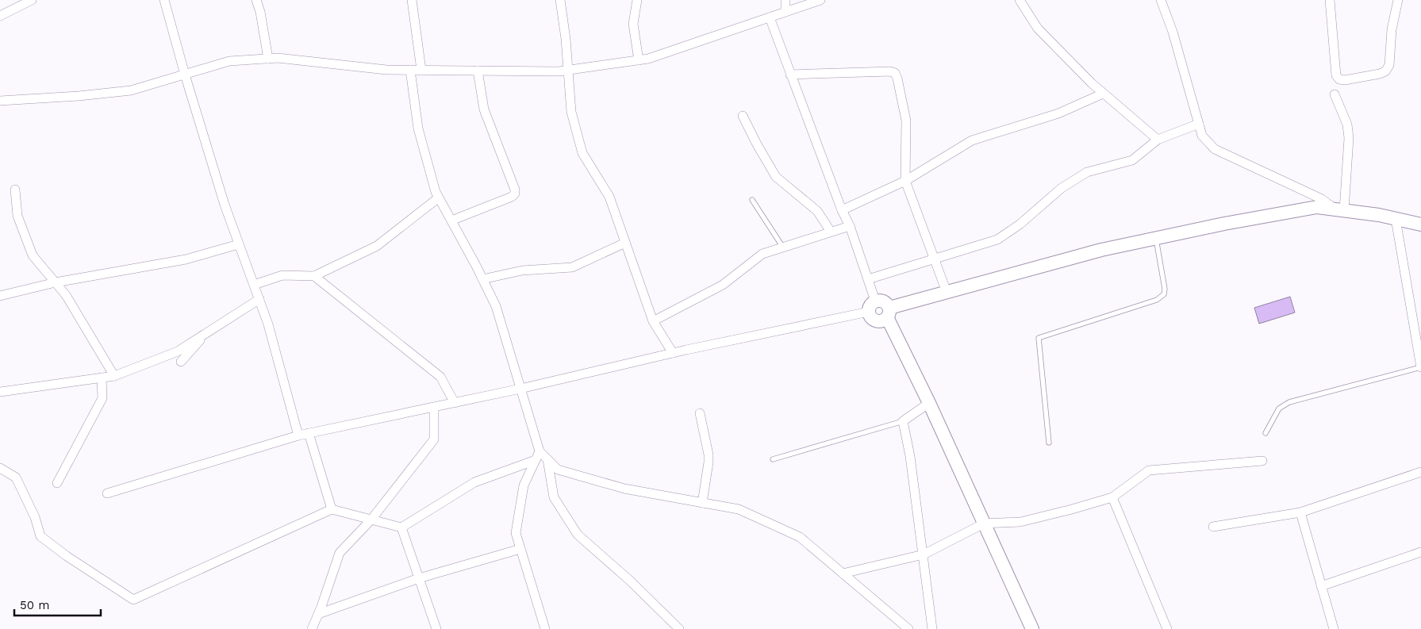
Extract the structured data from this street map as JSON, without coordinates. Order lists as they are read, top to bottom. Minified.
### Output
{"scale_bar":"50 m"}
